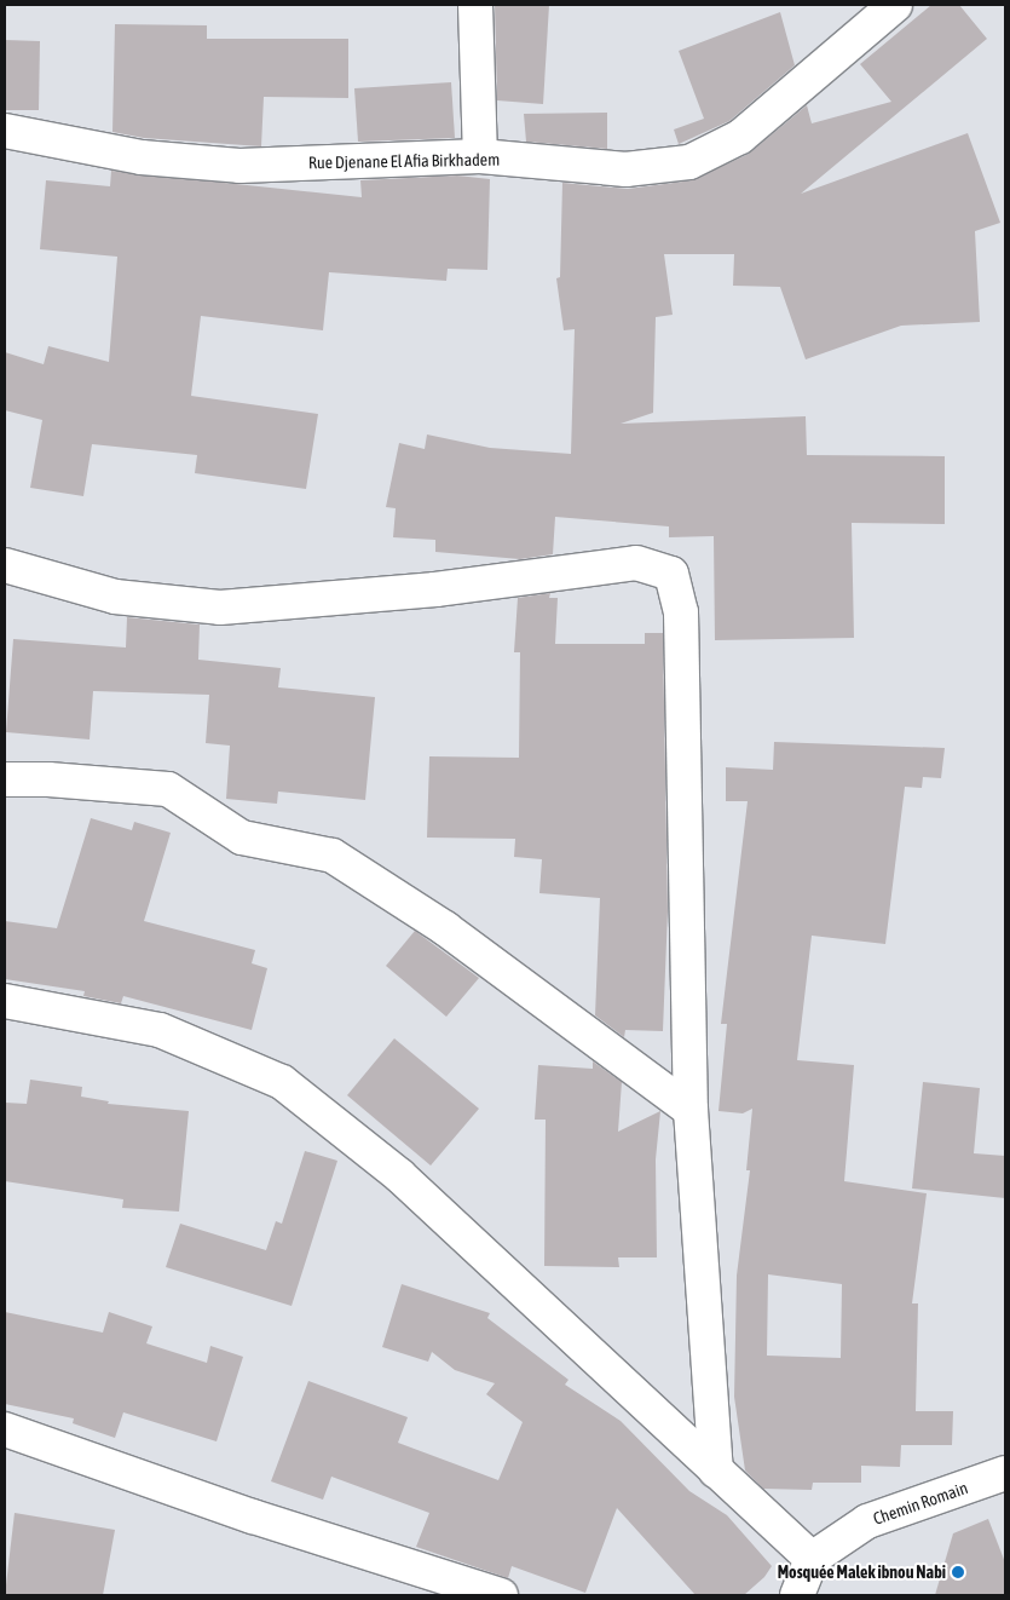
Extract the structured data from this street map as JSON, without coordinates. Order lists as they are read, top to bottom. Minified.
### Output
{"streets":{"street":["Rue Djenane El Afia Birkhadem","Chemin Romain"]},"places":["Mosquée Malek ibnou Nabi"]}
